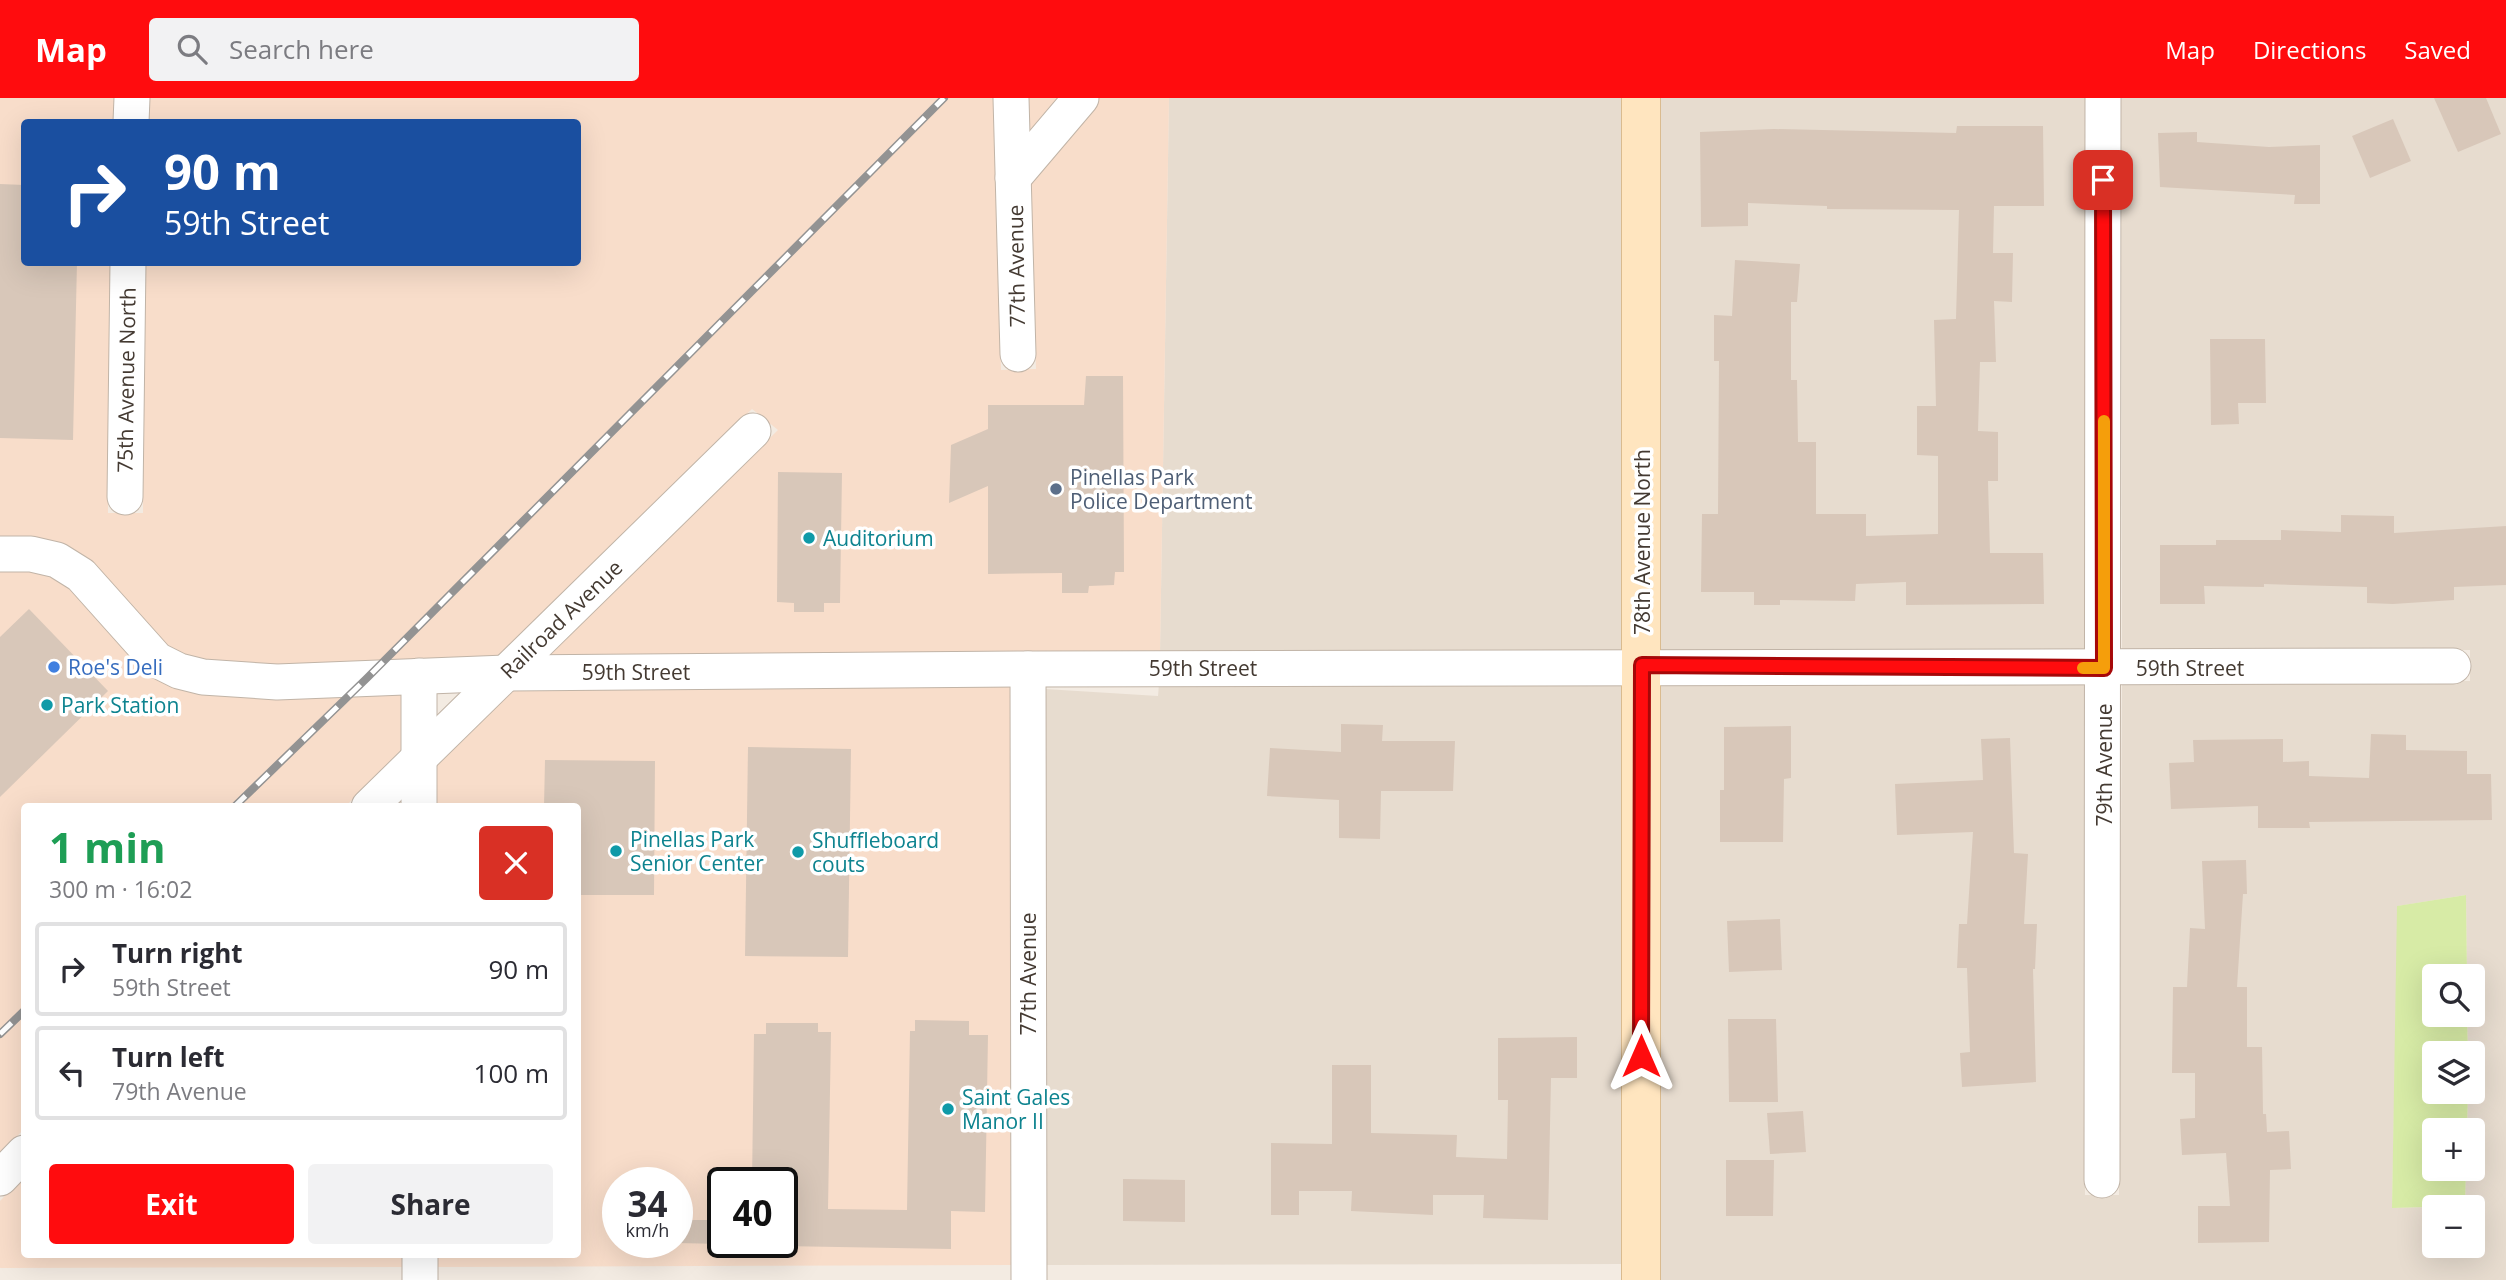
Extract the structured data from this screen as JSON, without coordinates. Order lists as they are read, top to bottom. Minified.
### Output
{"streets":{"street":["77th Avenue","75th Avenue North","78th Avenue North","Railroad Avenue","59th Street","79th Avenue"]},"crossings":[["77th Avenue","59th Street"],["78th Avenue North","59th Street"],["Railroad Avenue","59th Street"],["59th Street","79th Avenue"]],"places":["Pinellas Park Police Department","Auditorium","Roe's Deli","Park Station","Pinellas Park Senior Center","Shuffleboard couts","Saint Gales Manor II"],"page":{"header":"Map","search":"Search here","nav":["Map","Directions","Saved"],"turn":["90 m","59th Street"],"heading":["1 min","300 m · 16:02"],"list":[{"name":"Turn right","note":"59th Street","value":"90 m"},{"name":"Turn left","note":"79th Avenue","value":"100 m"}],"map_buttons":["+","−"],"buttons":["Exit","Share"],"speed":"34 km/h","limit":"40"}}
